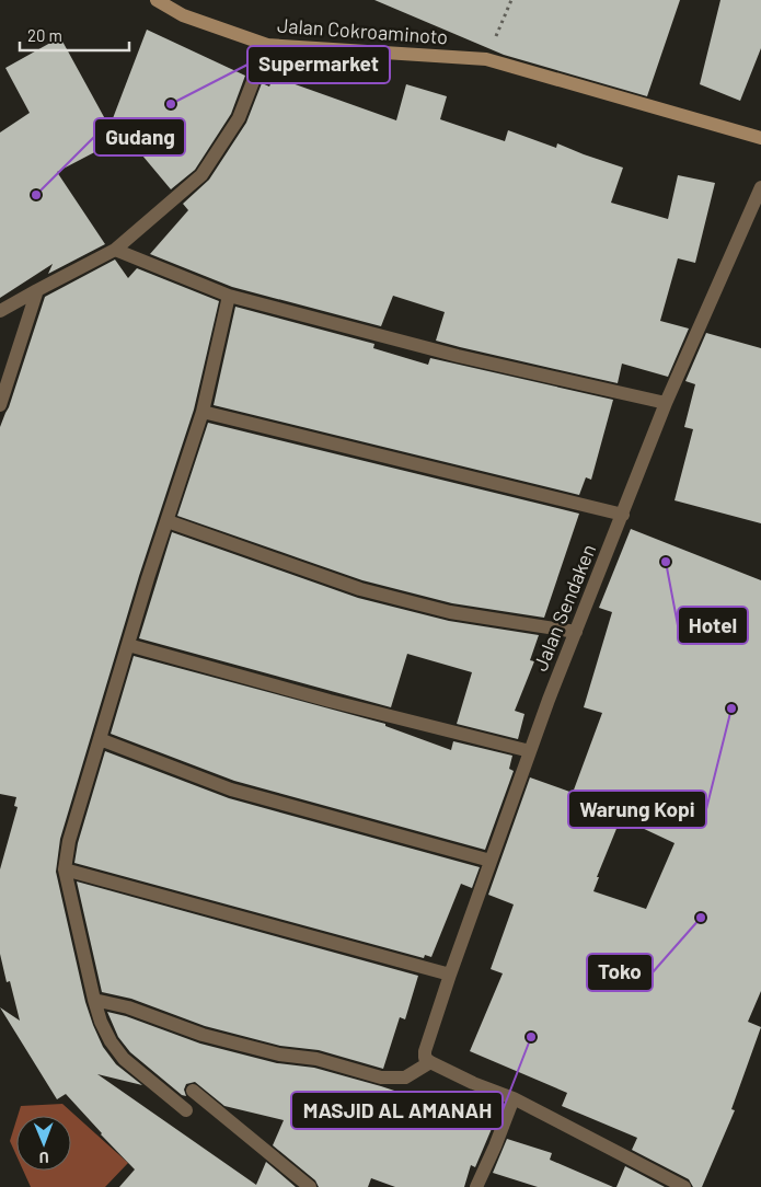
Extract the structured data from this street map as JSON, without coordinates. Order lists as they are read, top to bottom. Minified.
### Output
{"streets":{"street":["Jalan Cokroaminoto","Jalan Sendaken"]},"places":["Supermarket","Gudang","Hotel","Warung Kopi","Toko","MASJID AL AMANAH"],"scale_bar":"20 m","north":"bottom"}
